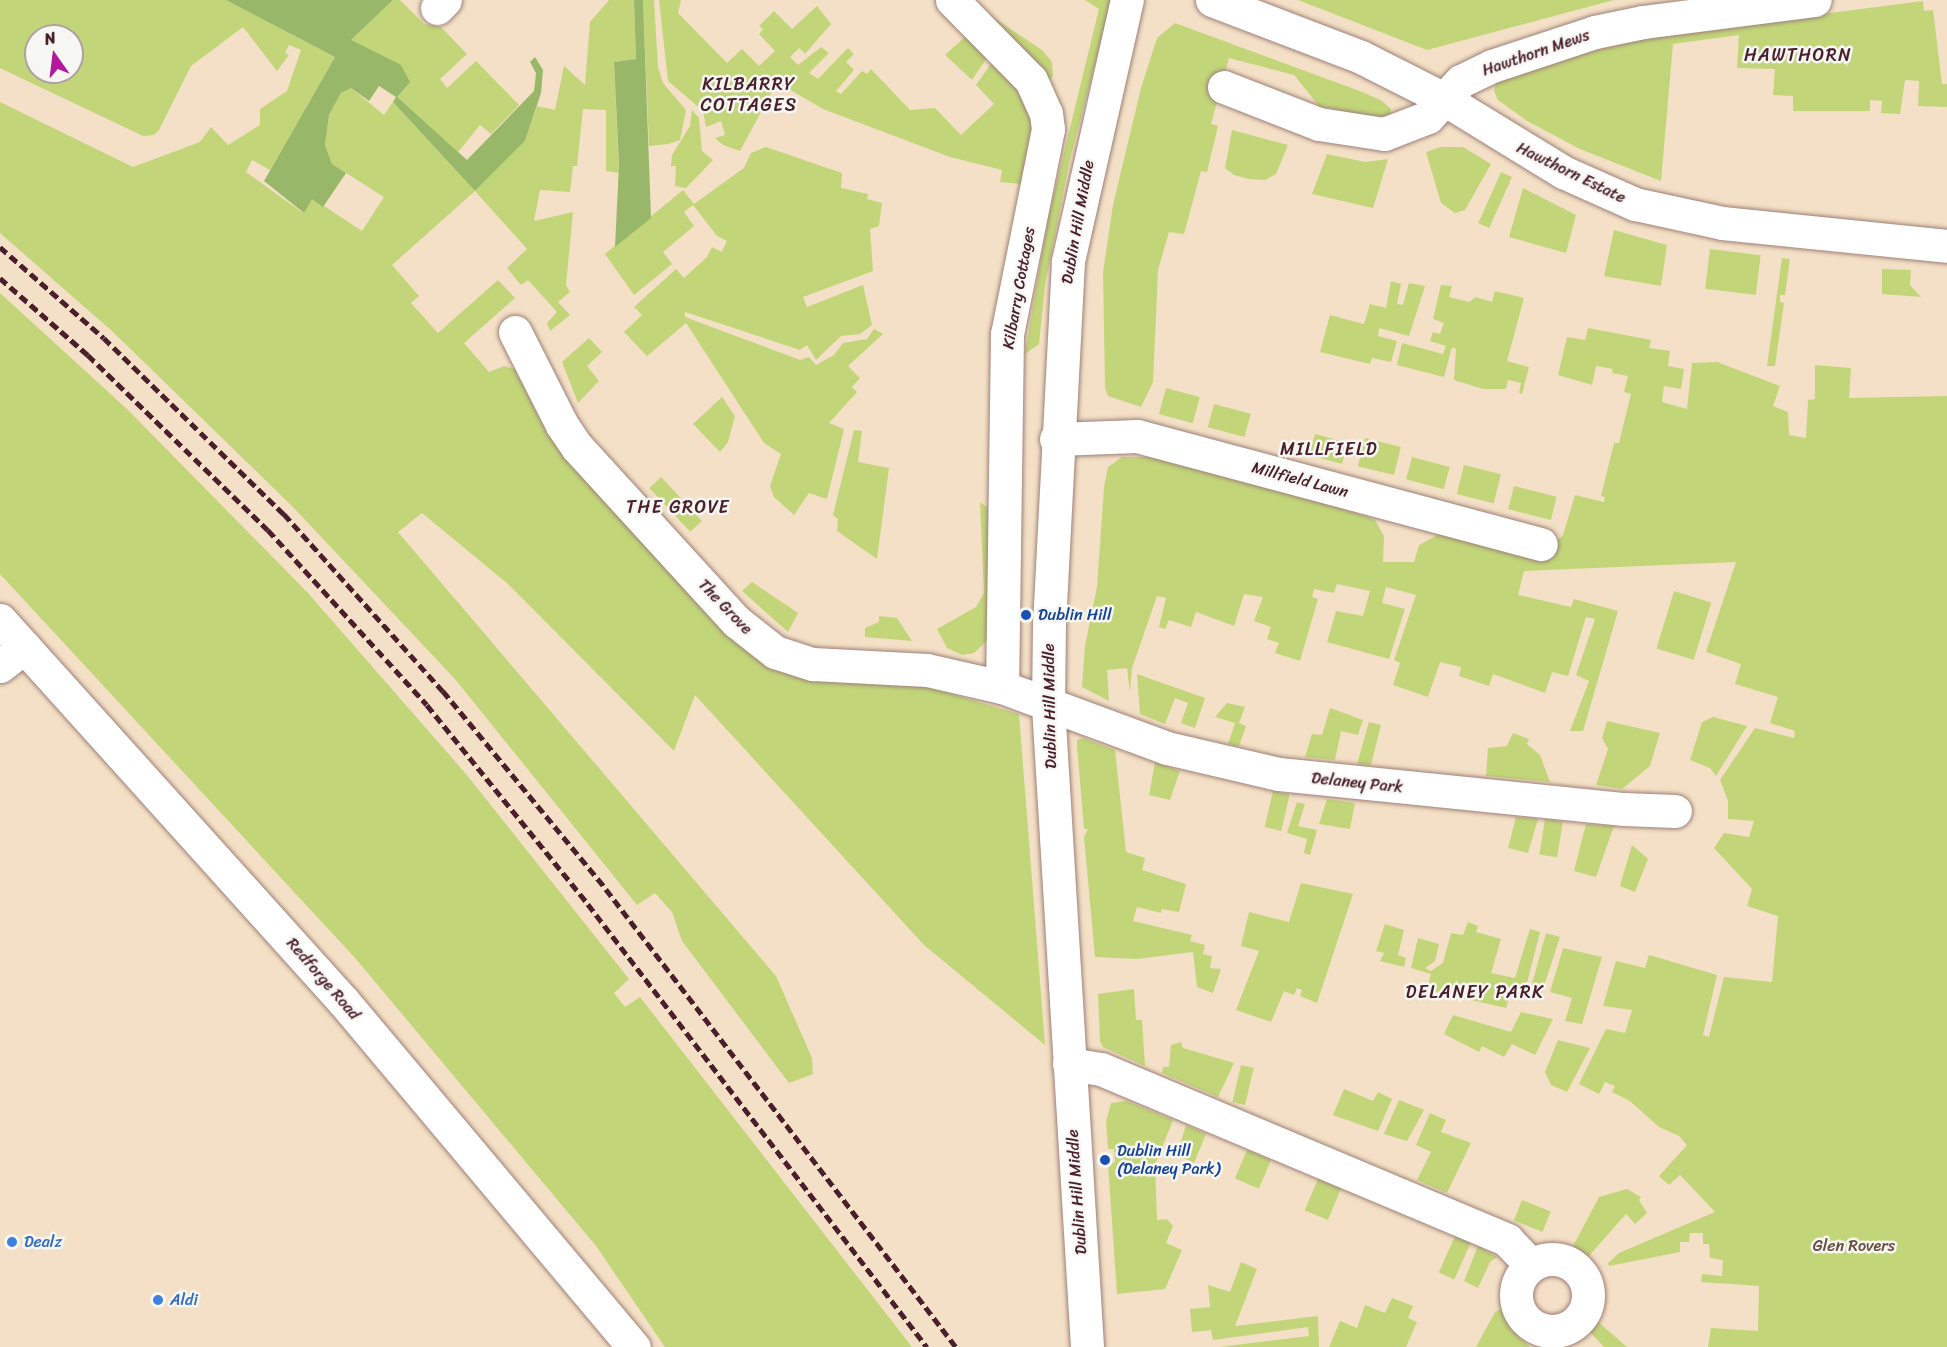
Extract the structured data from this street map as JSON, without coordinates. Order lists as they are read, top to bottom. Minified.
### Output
{"streets":{"street":["Hawthorn Mews","Hawthorn Estate","Dublin Hill Middle","Kilbarry Cottages","Millfield Lawn","The Grove","Delaney Park","Redforge Road"]},"crossings":[["Hawthorn Mews","Hawthorn Estate"],["Dublin Hill Middle","Millfield Lawn"],["Dublin Hill Middle","The Grove"],["Dublin Hill Middle","Delaney Park"],["Kilbarry Cottages","The Grove"],["The Grove","Delaney Park"]],"districts":["HAWTHORN","KILBARRY COTTAGES","MILLFIELD","THE GROVE","DELANEY PARK"],"parks":["Glen Rovers"],"places":["Dublin Hill","Dublin Hill (Delaney Park)","Dealz","Aldi"],"north":"top"}
